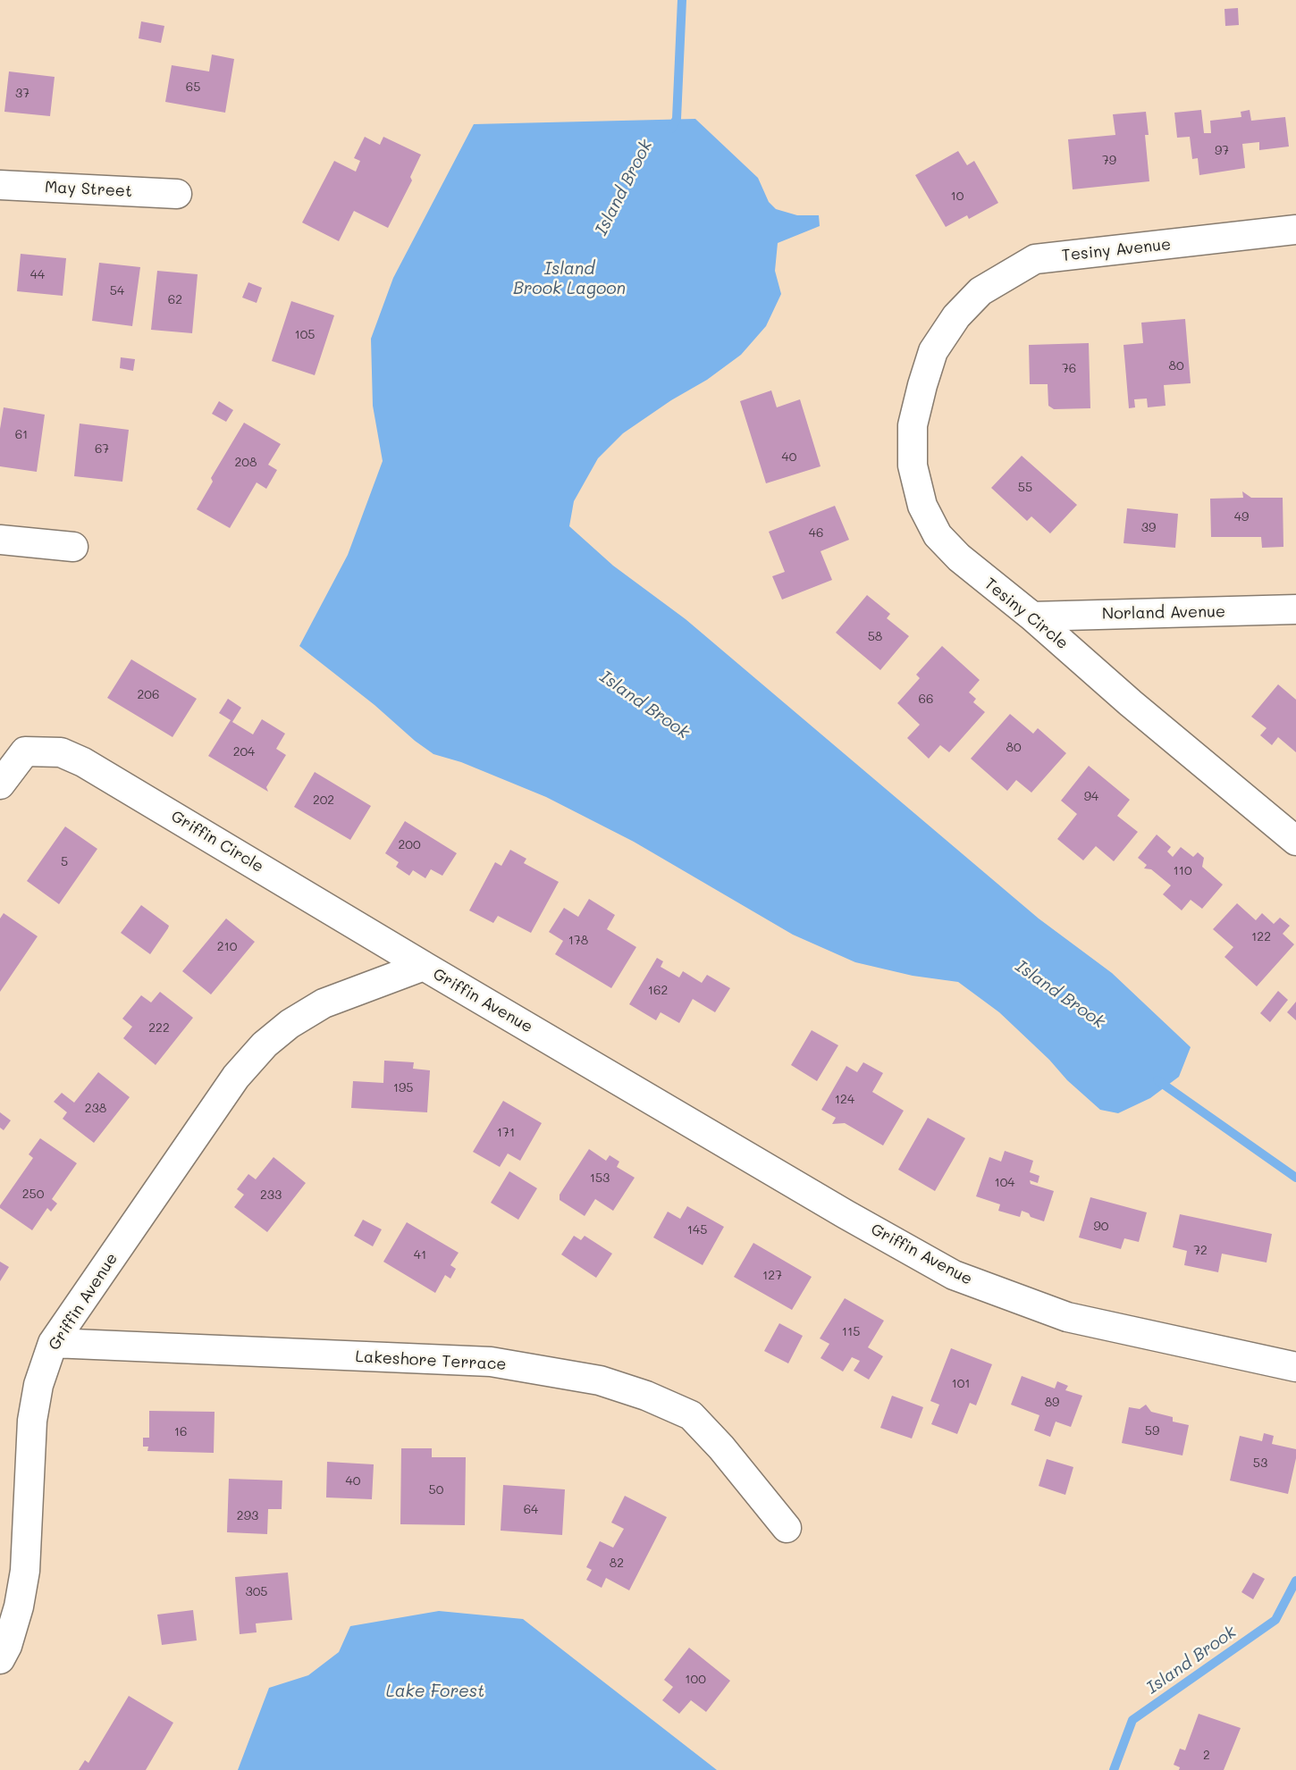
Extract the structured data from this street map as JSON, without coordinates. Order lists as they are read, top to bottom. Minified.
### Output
{"streets":{"street":["May Street","Tesiny Avenue","Norland Avenue","Tesiny Circle","Griffin Circle","Griffin Avenue","Lakeshore Terrace"]},"crossings":[["Tesiny Avenue","Tesiny Circle"],["Norland Avenue","Tesiny Circle"],["Griffin Circle","Griffin Avenue"],["Griffin Avenue","Lakeshore Terrace"]],"water":["Island Brook","Island Brook Lagoon","Lake Forest"],"house_numbers":["65","37","97","79","10","44","54","62","105","80","76","61","67","40","208","55","49","39","46","58","206","66","80","204","94","202","200","5","110","122","178","210","162","222","195","124","238","171","153","104","250","233","90","145","72","41","127","115","101","89","59","16","53","40","50","64","293","82","305","100","2"]}
